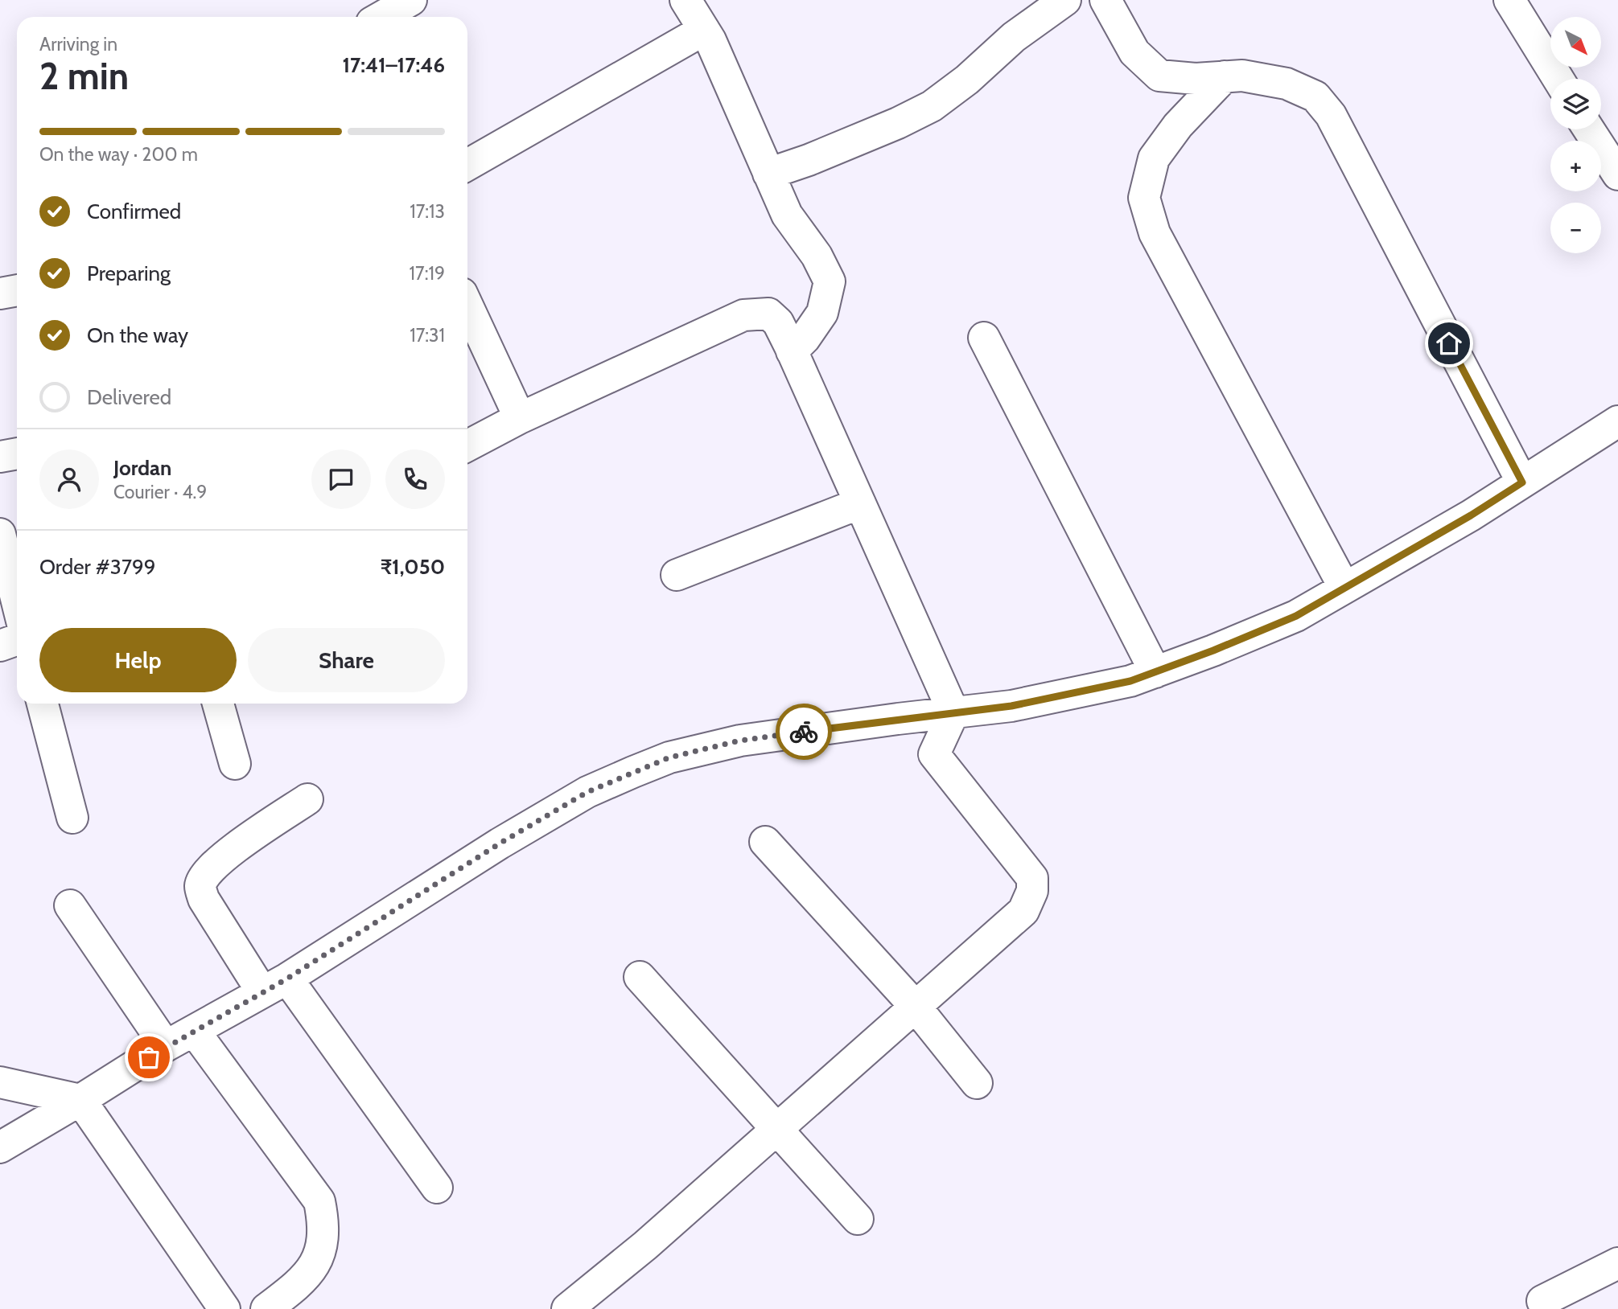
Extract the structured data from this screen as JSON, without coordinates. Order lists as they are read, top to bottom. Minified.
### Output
{"north":"bottom right","page":{"map_buttons":["+","−"],"heading":["2 min","Arriving in","17:41–17:46"],"panel":["Jordan","Courier · 4.9","Order #3799","₹1,050"],"bar":"On the way · 200 m","list":[["Confirmed","17:13"],["Preparing","17:19"],["On the way","17:31"],"Delivered"],"buttons":["Help","Share"]}}
